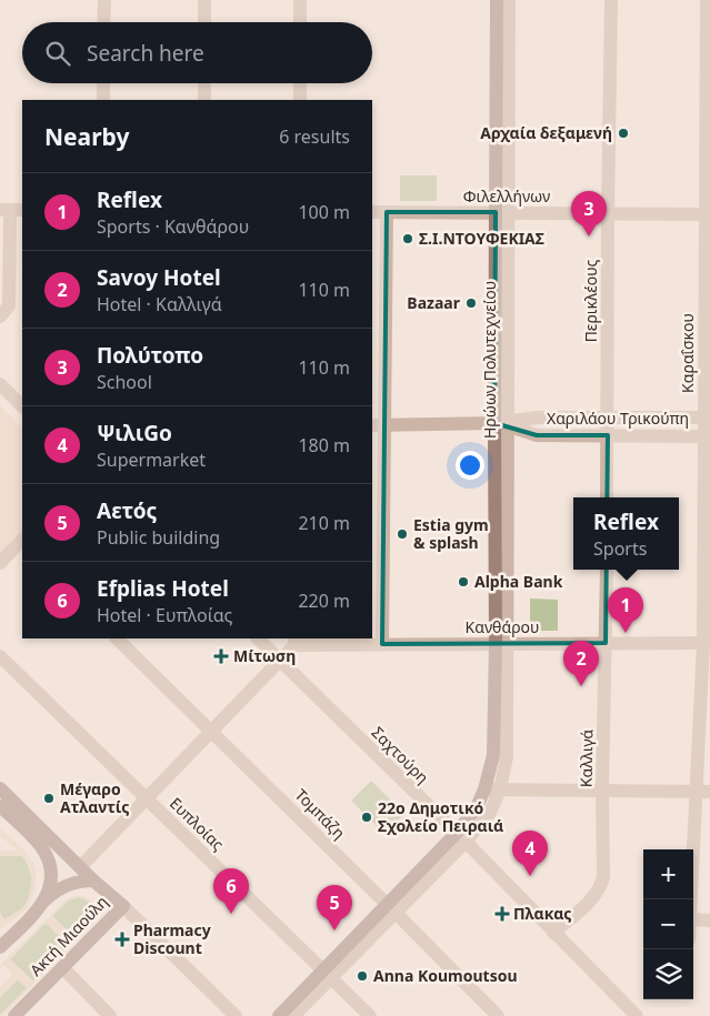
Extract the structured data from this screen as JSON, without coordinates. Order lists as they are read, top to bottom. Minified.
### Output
{"streets":{"main road":["Ηρώων Πολυτεχνείου","Ακτή Μιαούλη"],"street":["Φιλελλήνων","Περικλέους","Καραΐσκου","Χαριλάου Τρικούπη","Κανθάρου","Σαχτούρη","Καλλιγά","Τομπάζη","Ευπλοίας"]},"crossings":[["Φιλελλήνων","Περικλέους"],["Φιλελλήνων","Καραΐσκου"],["Φιλελλήνων","Ηρώων Πολυτεχνείου"],["Περικλέους","Χαριλάου Τρικούπη"],["Καραΐσκου","Χαριλάου Τρικούπη"],["Καραΐσκου","Κανθάρου"],["Ηρώων Πολυτεχνείου","Χαριλάου Τρικούπη"],["Ηρώων Πολυτεχνείου","Κανθάρου"],["Ηρώων Πολυτεχνείου","Σαχτούρη"],["Κανθάρου","Καλλιγά"],["Σαχτούρη","Καλλιγά"]],"places":{"other":["Αρχαία δεξαμενή","Σ.Ι.ΝΤΟΥΦΕΚΙΑΣ","Bazaar","Estia gym & splash","Alpha Bank","Μέγαρο Ατλαντίς","22ο Δημοτικό Σχολείο Πειραιά","Anna Koumoutsou"],"health":["Μίτωση","Πλακας","Pharmacy Discount"]},"page":{"search":"Search here","heading":["Nearby","6 results"],"list":[{"mark":"1","name":"Reflex","note":"Sports · Κανθάρου","value":"100 m"},{"mark":"2","name":"Savoy Hotel","note":"Hotel · Καλλιγά","value":"110 m"},{"mark":"3","name":"Πολύτοπο","note":"School","value":"110 m"},{"mark":"4","name":"ΨιλιGo","note":"Supermarket","value":"180 m"},{"mark":"5","name":"Αετός","note":"Public building","value":"210 m"},{"mark":"6","name":"Efplias Hotel","note":"Hotel · Ευπλοίας","value":"220 m"}],"pins":["3","1","2","4","6","5"],"popup":["Reflex","Sports"],"map_buttons":["+","−"]}}
